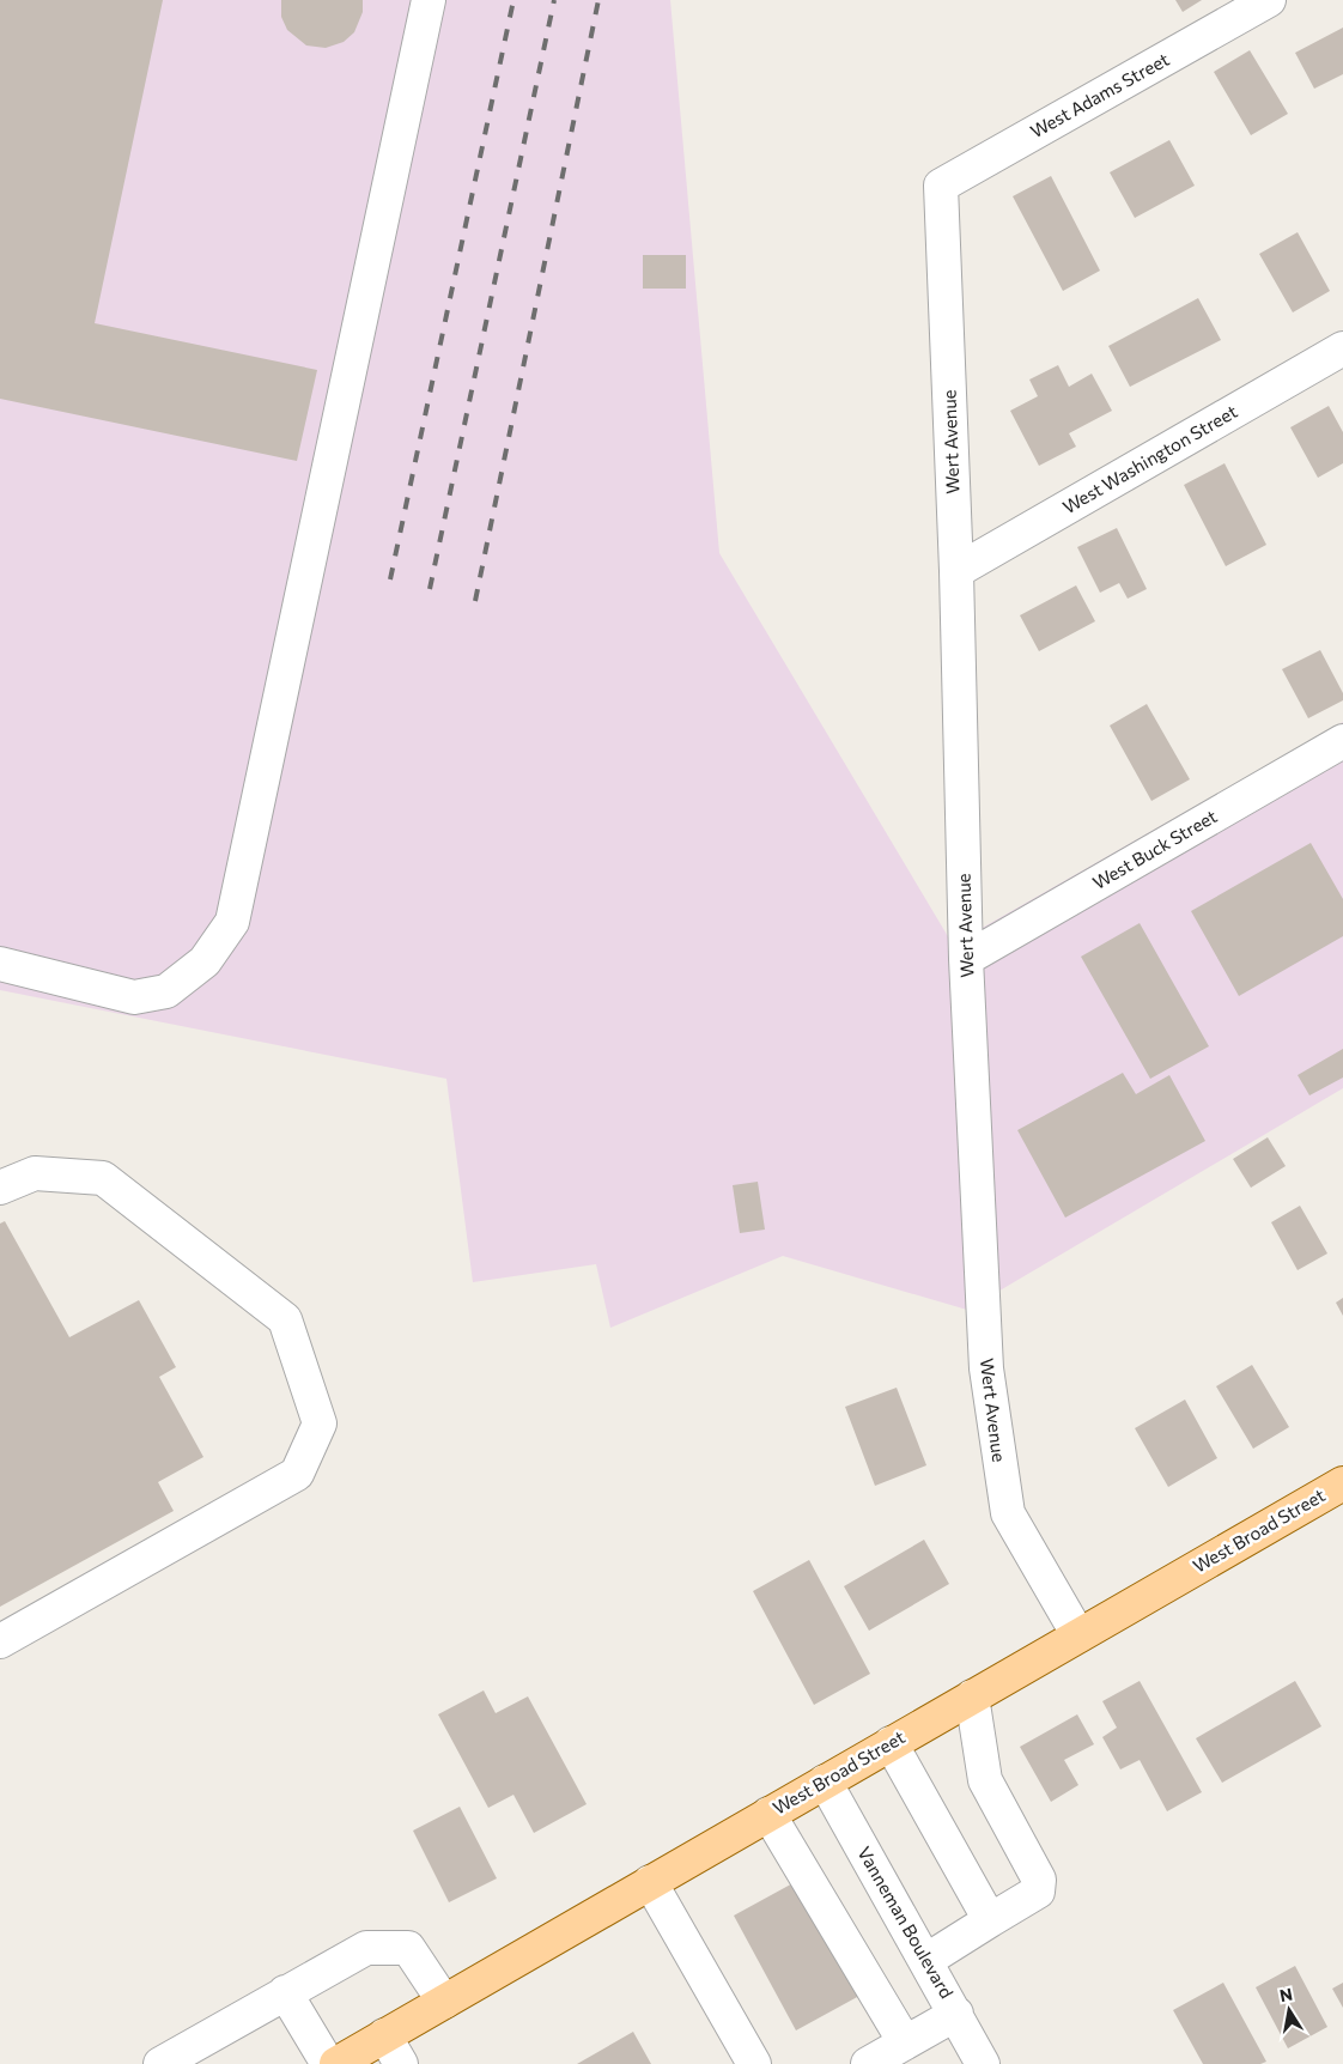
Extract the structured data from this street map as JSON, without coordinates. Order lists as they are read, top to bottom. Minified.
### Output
{"streets":{"main road":["West Broad Street"],"street":["West Adams Street","Wert Avenue","West Washington Street","West Buck Street","Vanneman Boulevard"]},"crossings":[["West Adams Street","Wert Avenue"],["Wert Avenue","West Washington Street"],["Wert Avenue","West Buck Street"],["Wert Avenue","West Broad Street"],["West Broad Street","Vanneman Boulevard"]],"north":"top"}
